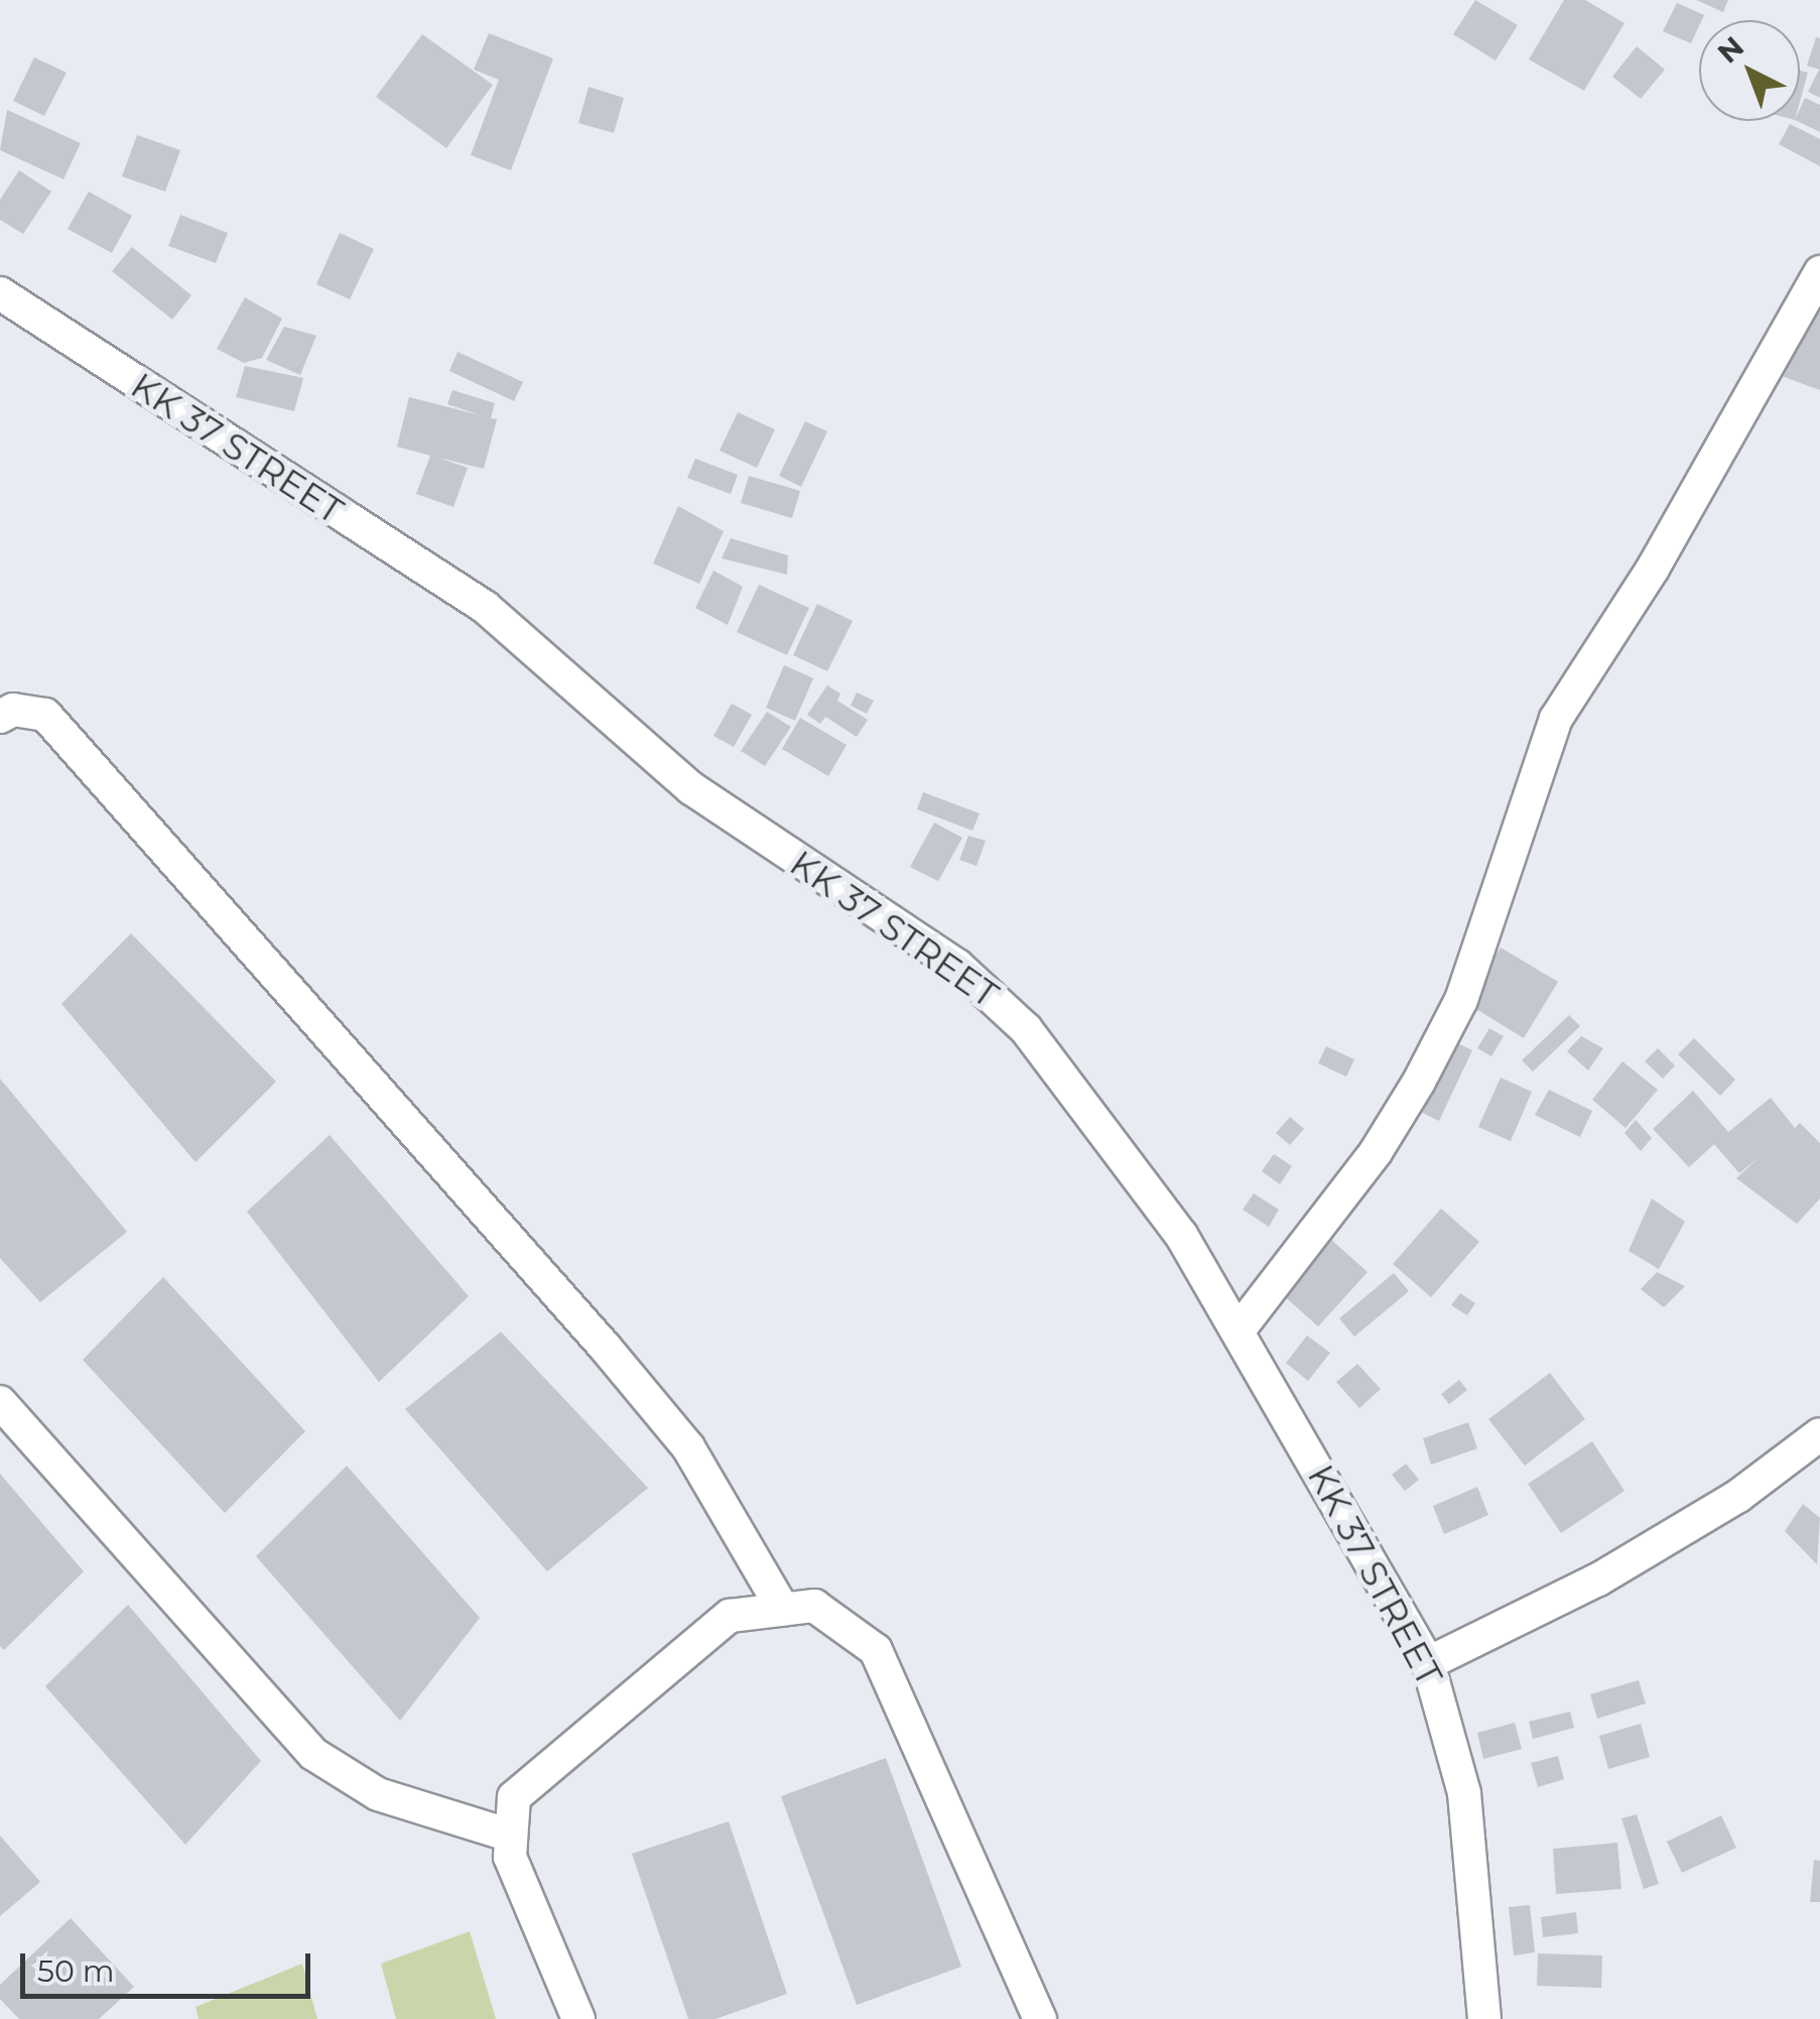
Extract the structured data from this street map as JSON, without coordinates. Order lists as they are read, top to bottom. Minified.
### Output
{"streets":{"street":["KK 37 STREET"]},"scale_bar":"50 m","north":"top left"}
